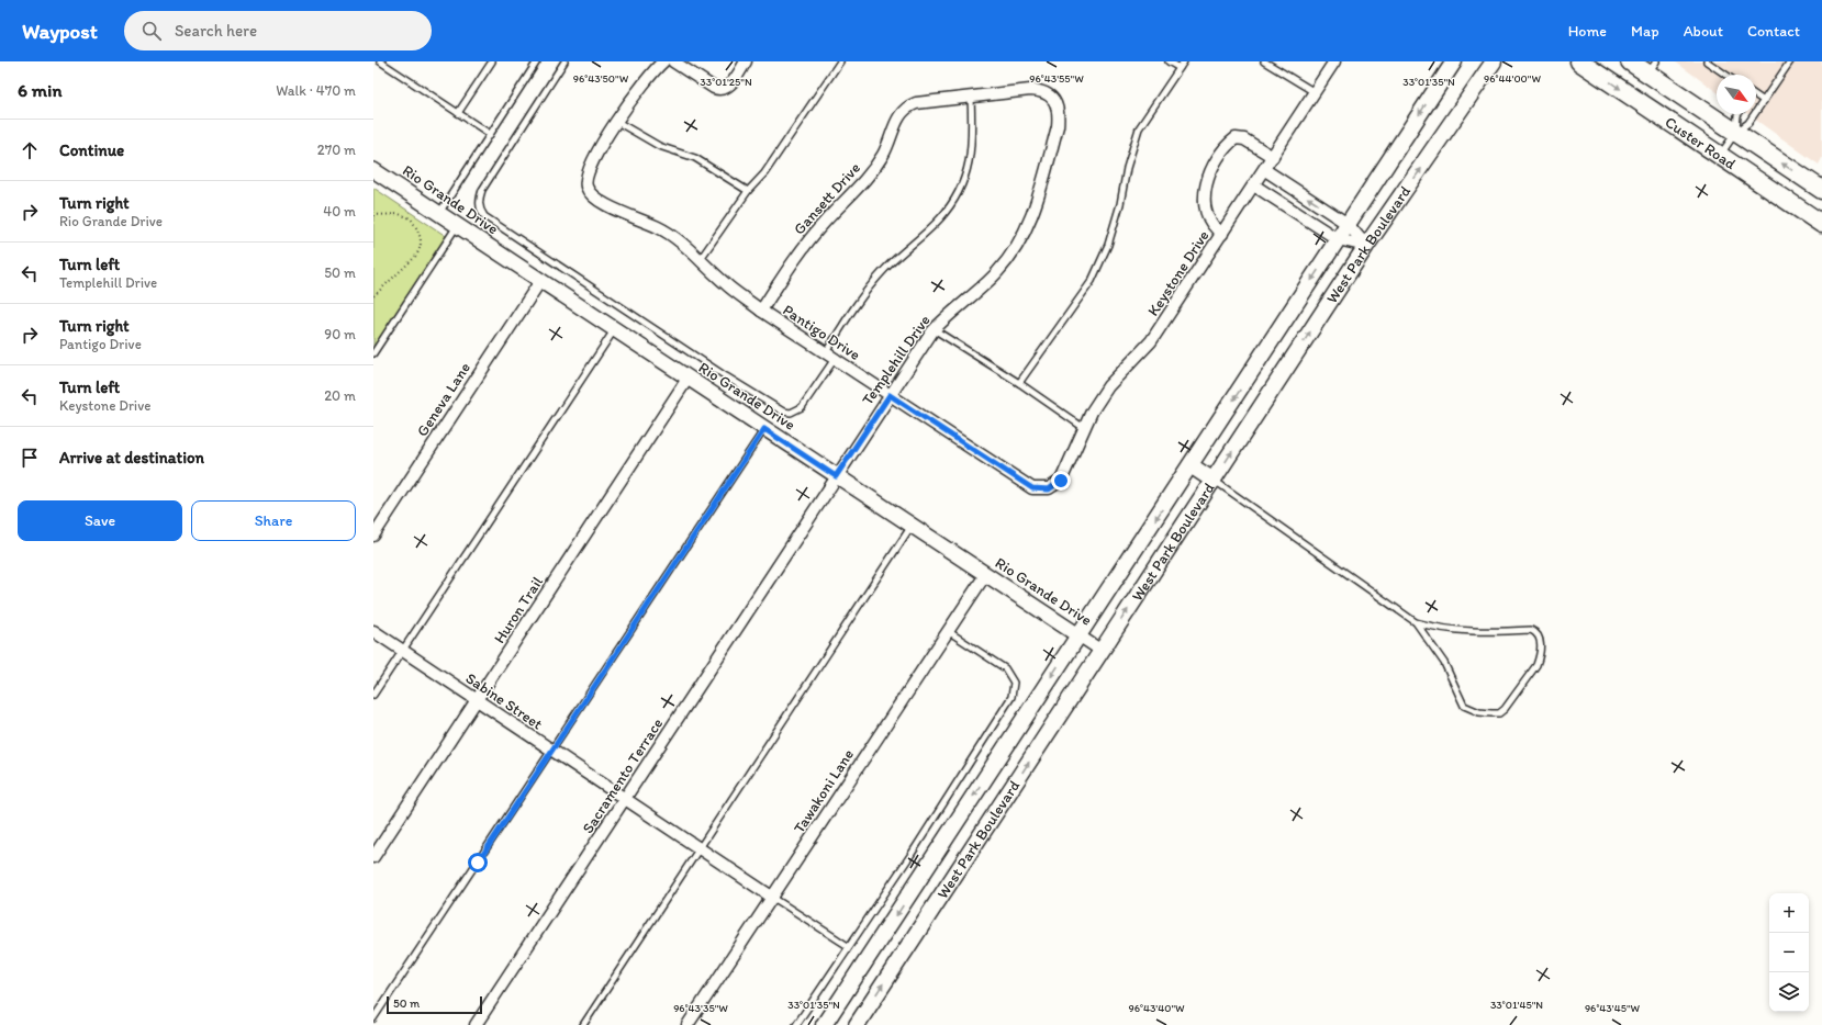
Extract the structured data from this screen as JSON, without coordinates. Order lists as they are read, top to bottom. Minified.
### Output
{"streets":{"main road":["Custer Road","West Park Boulevard"],"street":["Gansett Drive","Rio Grande Drive","Keystone Drive","Pantigo Drive","Templehill Drive","Geneva Lane","Huron Trail","Sabine Street","Sacramento Terrace","Tawakoni Lane"]},"crossings":[["Gansett Drive","Pantigo Drive"],["Gansett Drive","Templehill Drive"],["Rio Grande Drive","West Park Boulevard"],["Rio Grande Drive","Templehill Drive"],["Rio Grande Drive","Geneva Lane"],["Rio Grande Drive","Huron Trail"],["Rio Grande Drive","Sacramento Terrace"],["Rio Grande Drive","Tawakoni Lane"],["Keystone Drive","Pantigo Drive"],["Pantigo Drive","Templehill Drive"],["Templehill Drive","Sacramento Terrace"],["Huron Trail","Sabine Street"],["Sabine Street","Sacramento Terrace"],["Sabine Street","Tawakoni Lane"]],"scale_bar":"50 m","north":"bottom right","page":{"header":"Waypost","search":"Search here","nav":["Home","Map","About","Contact"],"heading":["6 min","Walk · 470 m"],"list":[["Continue","270 m"],["Turn right","Rio Grande Drive","40 m"],["Turn left","Templehill Drive","50 m"],["Turn right","Pantigo Drive","90 m"],["Turn left","Keystone Drive","20 m"],"Arrive at destination"],"buttons":["Save","Share"],"map_buttons":["+","−"],"scale":"50 m"},"coordinates":["96°44'00\"W","96°43'50\"W","96°43'55\"W","33°01'25\"N","33°01'35\"N","33°01'45\"N","96°43'35\"W","96°43'40\"W","96°43'45\"W"]}
